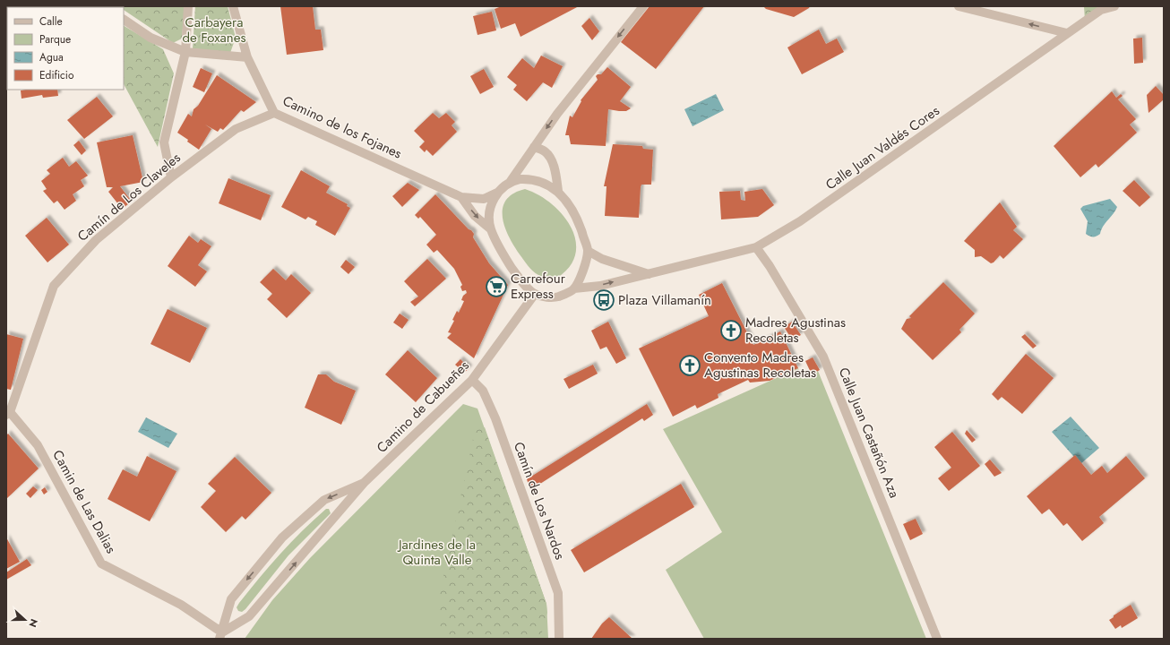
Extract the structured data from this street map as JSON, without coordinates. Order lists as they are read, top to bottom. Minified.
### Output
{"streets":{"street":["Camino de los Fojanes","Calle Juan Valdés Cores","Camín de Los Claveles","Camino de Cabueñes","Calle Juan Castañón Aza","Camín de Los Nardos","Camin de Las Dalias"]},"crossings":[["Camino de los Fojanes","Camín de Los Claveles"],["Calle Juan Valdés Cores","Camino de Cabueñes"],["Calle Juan Valdés Cores","Calle Juan Castañón Aza"],["Camín de Los Claveles","Camin de Las Dalias"],["Camino de Cabueñes","Camín de Los Nardos"],["Camino de Cabueñes","Camin de Las Dalias"]],"parks":["Carbayera de Foxanes","Jardines de la Quinta Valle"],"places":{"supermarket":["Carrefour Express"],"bus stop":["Plaza Villamanín"],"church":["Madres Agustinas Recoletas","Convento Madres Agustinas Recoletas"]},"legend":["Calle","Parque","Agua","Edificio"],"north":"right"}
